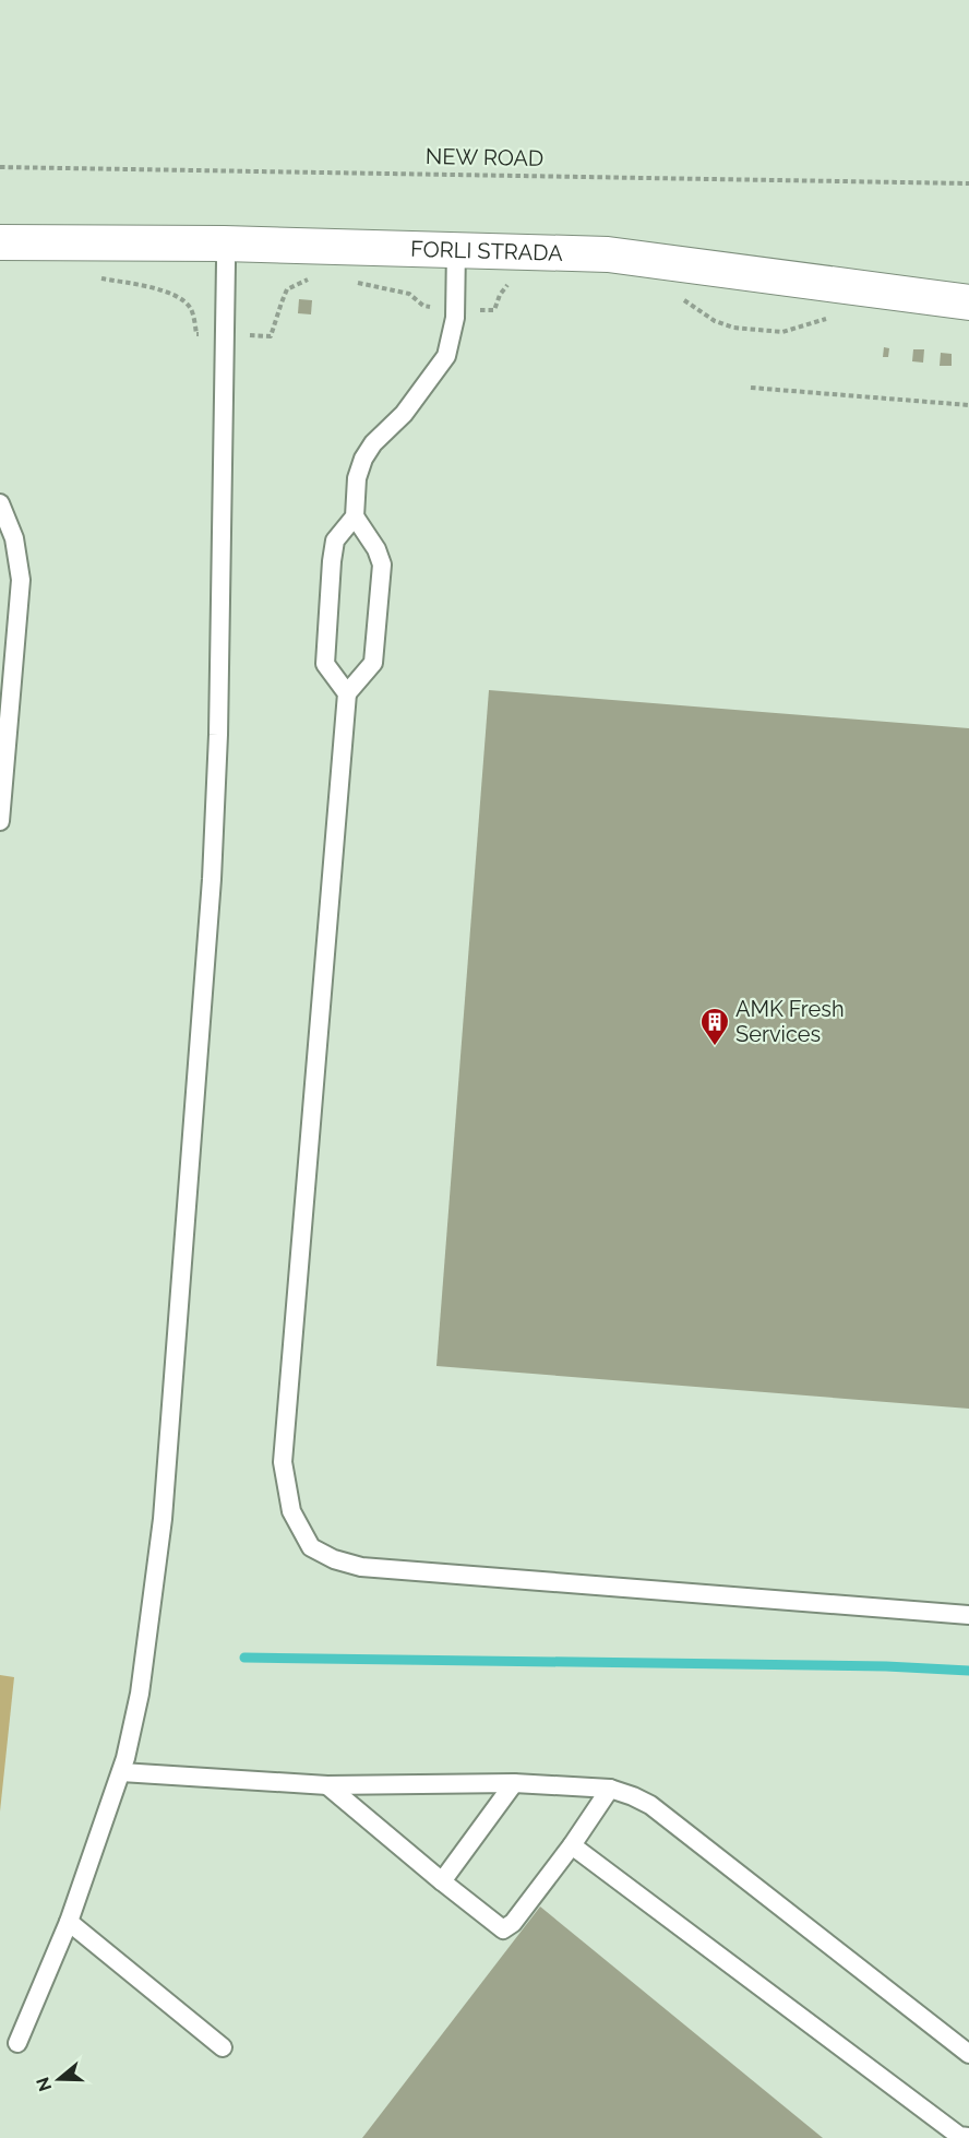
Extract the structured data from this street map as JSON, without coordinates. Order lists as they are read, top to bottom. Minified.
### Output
{"streets":{"street":["FORLI STRADA"],"path":["NEW ROAD"]},"places":{"building":["AMK Fresh Services"]},"north":"left"}
